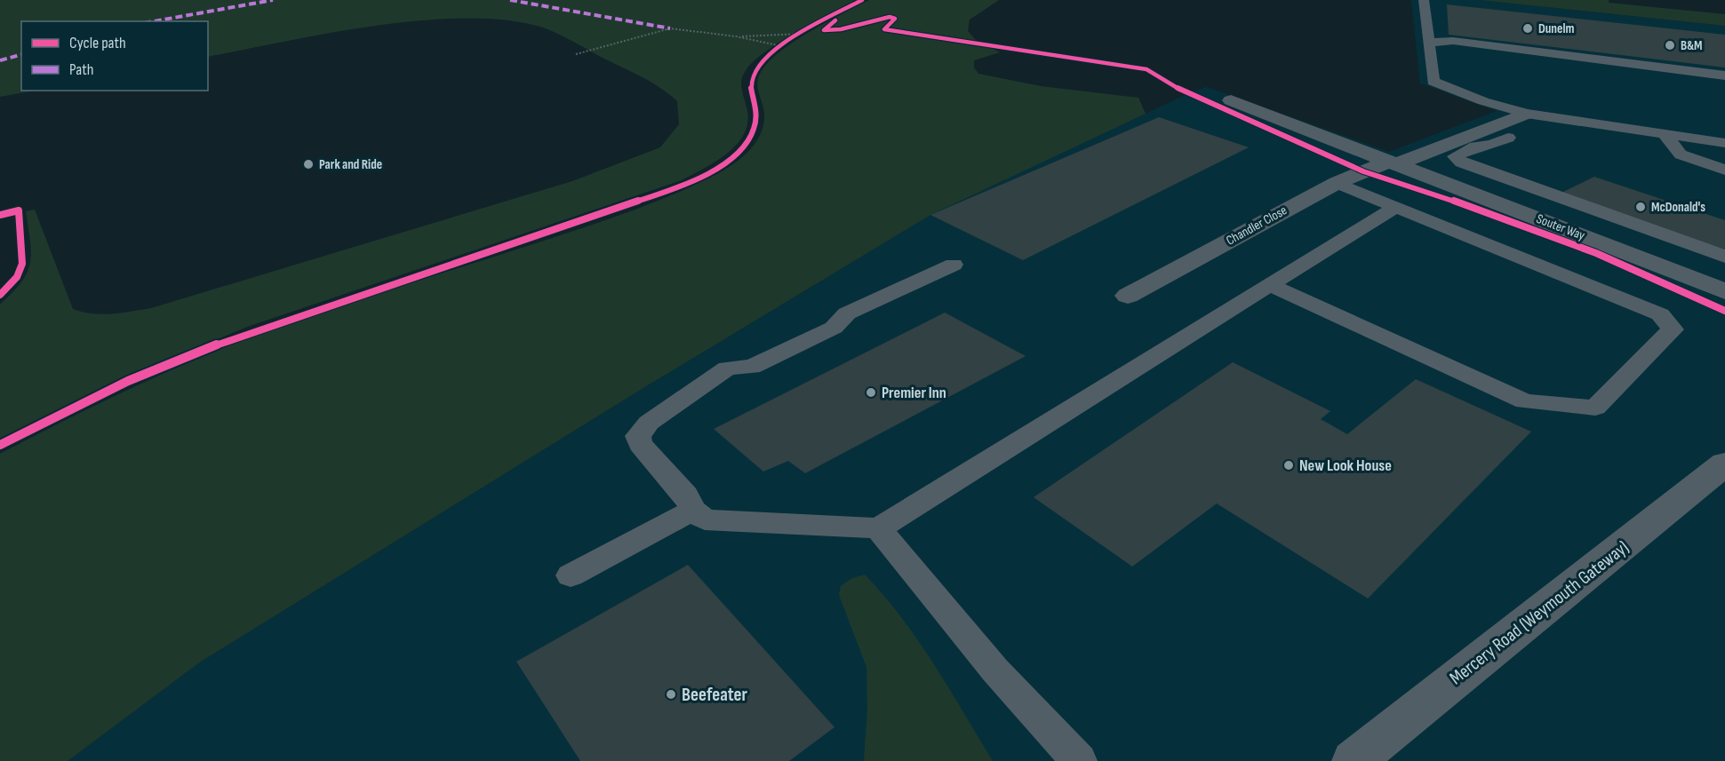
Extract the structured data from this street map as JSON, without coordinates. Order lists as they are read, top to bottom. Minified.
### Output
{"streets":{"street":["Chandler Close","Souter Way","Mercery Road (Weymouth Gateway)"]},"crossings":[["Chandler Close","Souter Way"]],"places":["Dunelm","B&M","Park and Ride","McDonald's","Premier Inn","New Look House","Beefeater"],"legend":["Cycle path","Path"]}
